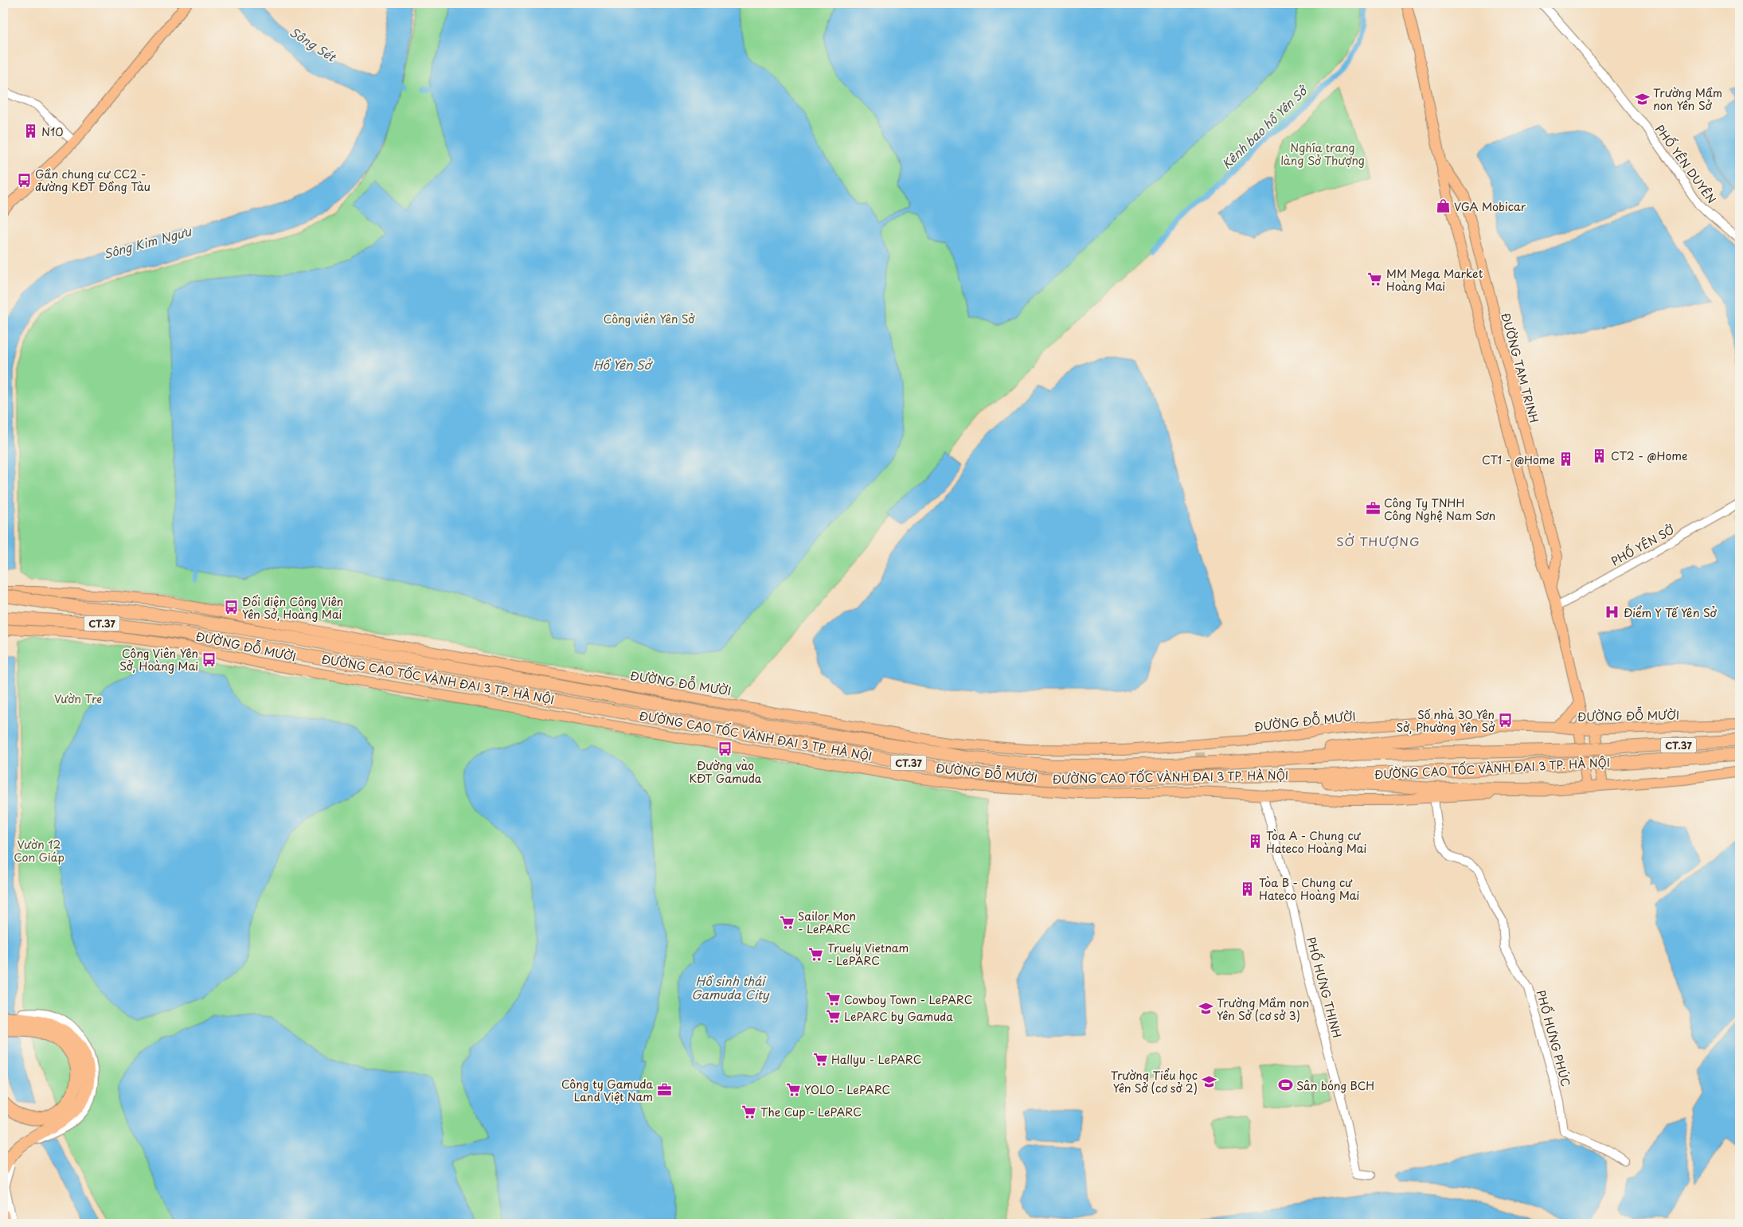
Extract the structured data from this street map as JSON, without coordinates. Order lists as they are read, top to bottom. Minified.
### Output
{"streets":{"highway":["CT.37","ĐƯỜNG CAO TỐC VÀNH ĐAI 3 TP. HÀ NỘI"],"main road":["ĐƯỜNG TAM TRINH","ĐƯỜNG ĐỖ MƯỜI"],"street":["PHỐ YÊN DUYÊN","PHỐ YÊN SỞ","PHỐ HƯNG THỊNH","PHỐ HƯNG PHÚC"]},"crossings":[["ĐƯỜNG TAM TRINH","PHỐ YÊN SỞ"],["CT.37","ĐƯỜNG ĐỖ MƯỜI"],["CT.37","ĐƯỜNG CAO TỐC VÀNH ĐAI 3 TP. HÀ NỘI"],["ĐƯỜNG ĐỖ MƯỜI","ĐƯỜNG CAO TỐC VÀNH ĐAI 3 TP. HÀ NỘI"],["ĐƯỜNG ĐỖ MƯỜI","PHỐ HƯNG THỊNH"],["ĐƯỜNG ĐỖ MƯỜI","PHỐ HƯNG PHÚC"]],"districts":["SỞ THƯỢNG"],"water":["Sông Sét","Kênh bao hồ Yên Sở","Sông Kim Ngưu","Hồ Yên Sở","Hồ sinh thái Gamuda City"],"parks":["Nghĩa trang làng Sở Thượng","Công viên Yên Sở","Vườn Tre","Vườn 12 Con Giáp"],"places":{"school or university":["Trường Mầm non Yên Sở","Trường Mầm non Yên Sở (cơ sở 3)","Trường Tiểu học Yên Sở (cơ sở 2)"],"building":["N10","CT2 - @Home","CT1 - @Home","Tòa A - Chung cư Hateco Hoàng Mai","Tòa B - Chung cư Hateco Hoàng Mai"],"bus stop":["Gần chung cư CC2 - đường KĐT Đồng Tàu","Đối diện Công Viên Yên Sở, Hoàng Mai","Công Viên Yên Sở, Hoàng Mai","Số nhà 30 Yên Sở, Phường Yên Sở","Đường vào KĐT Gamuda"],"shop":["VGA Mobicar"],"supermarket":["MM Mega Market Hoàng Mai","Sailor Mon - LePARC","Truely Vietnam - LePARC","Cowboy Town - LePARC","LePARC by Gamuda","Hallyu - LePARC","YOLO - LePARC","The Cup - LePARC"],"office":["Công Ty TNHH Công Nghệ Nam Sơn","Công ty Gamuda Land Việt Nam"],"hospital":["Điểm Y Tế Yên Sở"],"sports":["Sân bóng BCH"]}}
